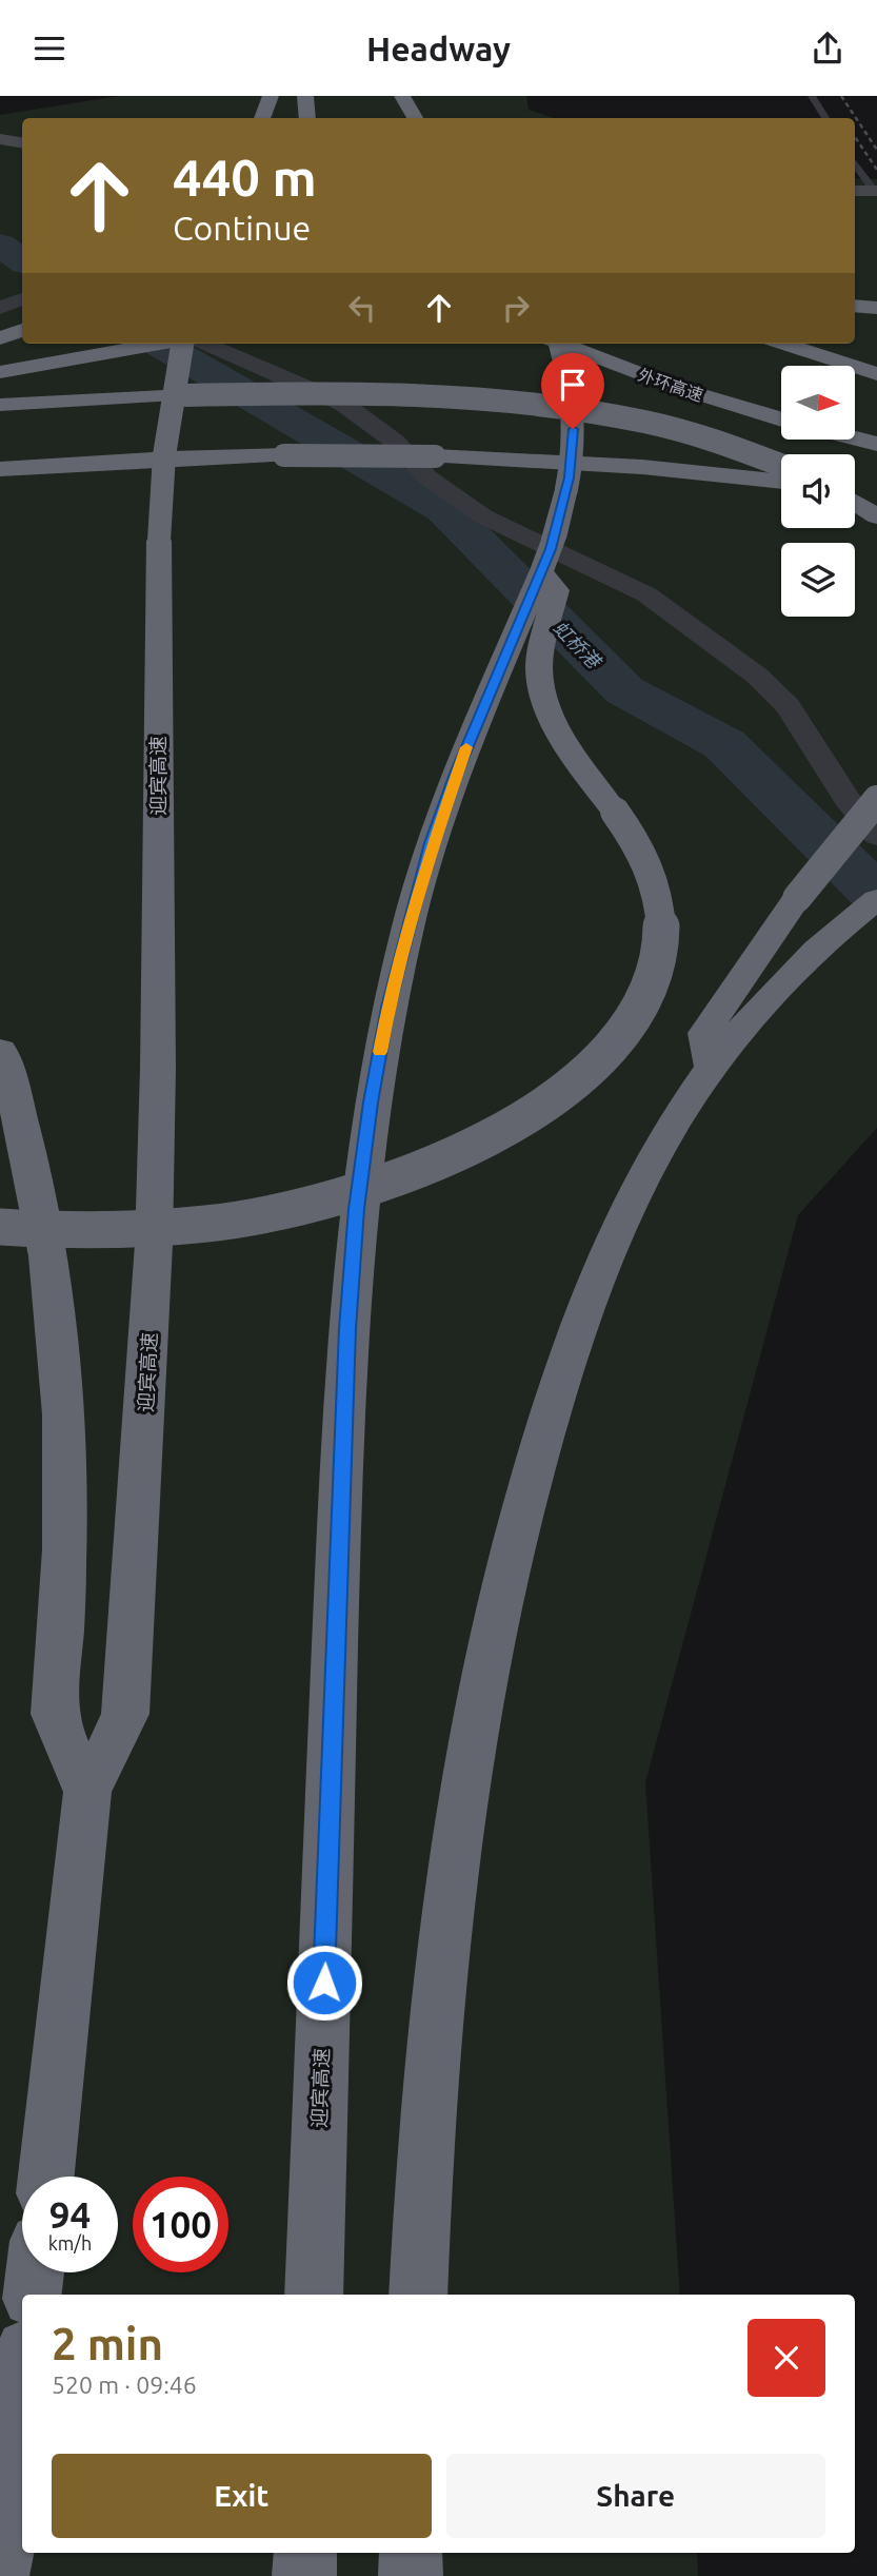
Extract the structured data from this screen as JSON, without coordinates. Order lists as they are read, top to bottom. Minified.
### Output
{"streets":{"highway":["外环高速","迎宾高速"]},"water":["虹桥港"],"north":"right","page":{"header":"Headway","turn":["440 m","Continue"],"speed":"94 km/h","limit":"100","heading":["2 min","520 m · 09:46"],"buttons":["Exit","Share"]}}
